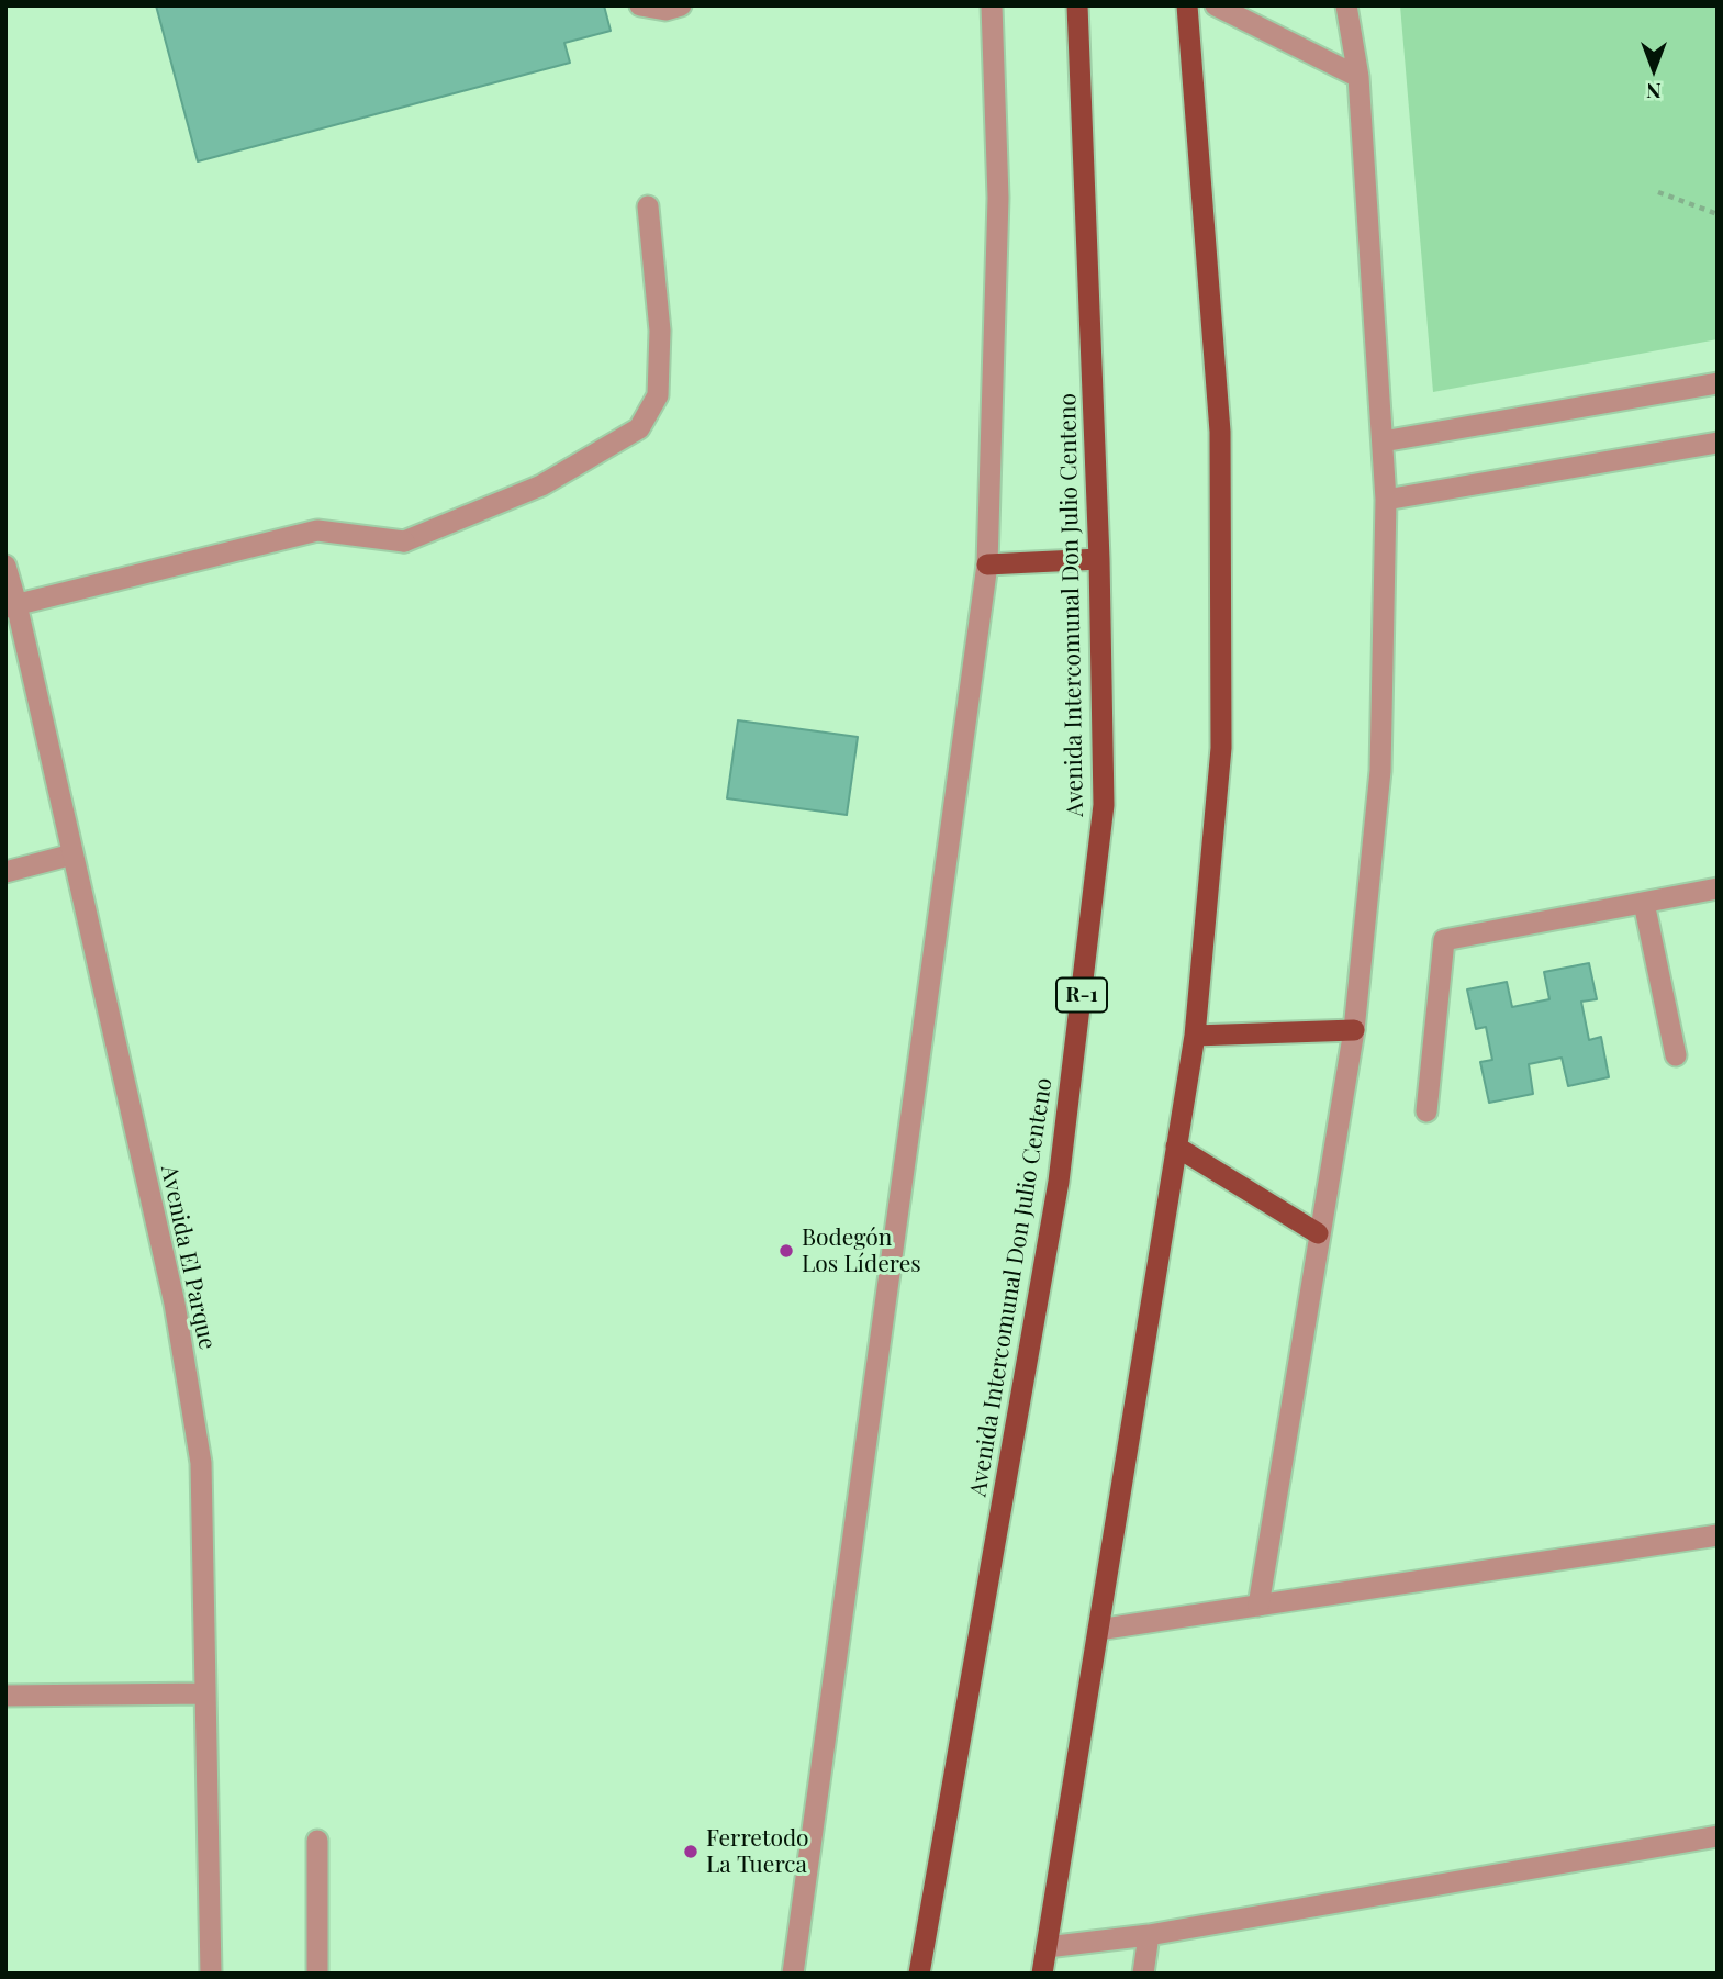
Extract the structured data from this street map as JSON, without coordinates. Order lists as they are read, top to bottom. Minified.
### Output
{"streets":{"main road":["Avenida Intercomunal Don Julio Centeno","R-1"],"street":["Avenida El Parque"]},"places":["Bodegón Los Líderes","Ferretodo La Tuerca"],"north":"bottom"}
